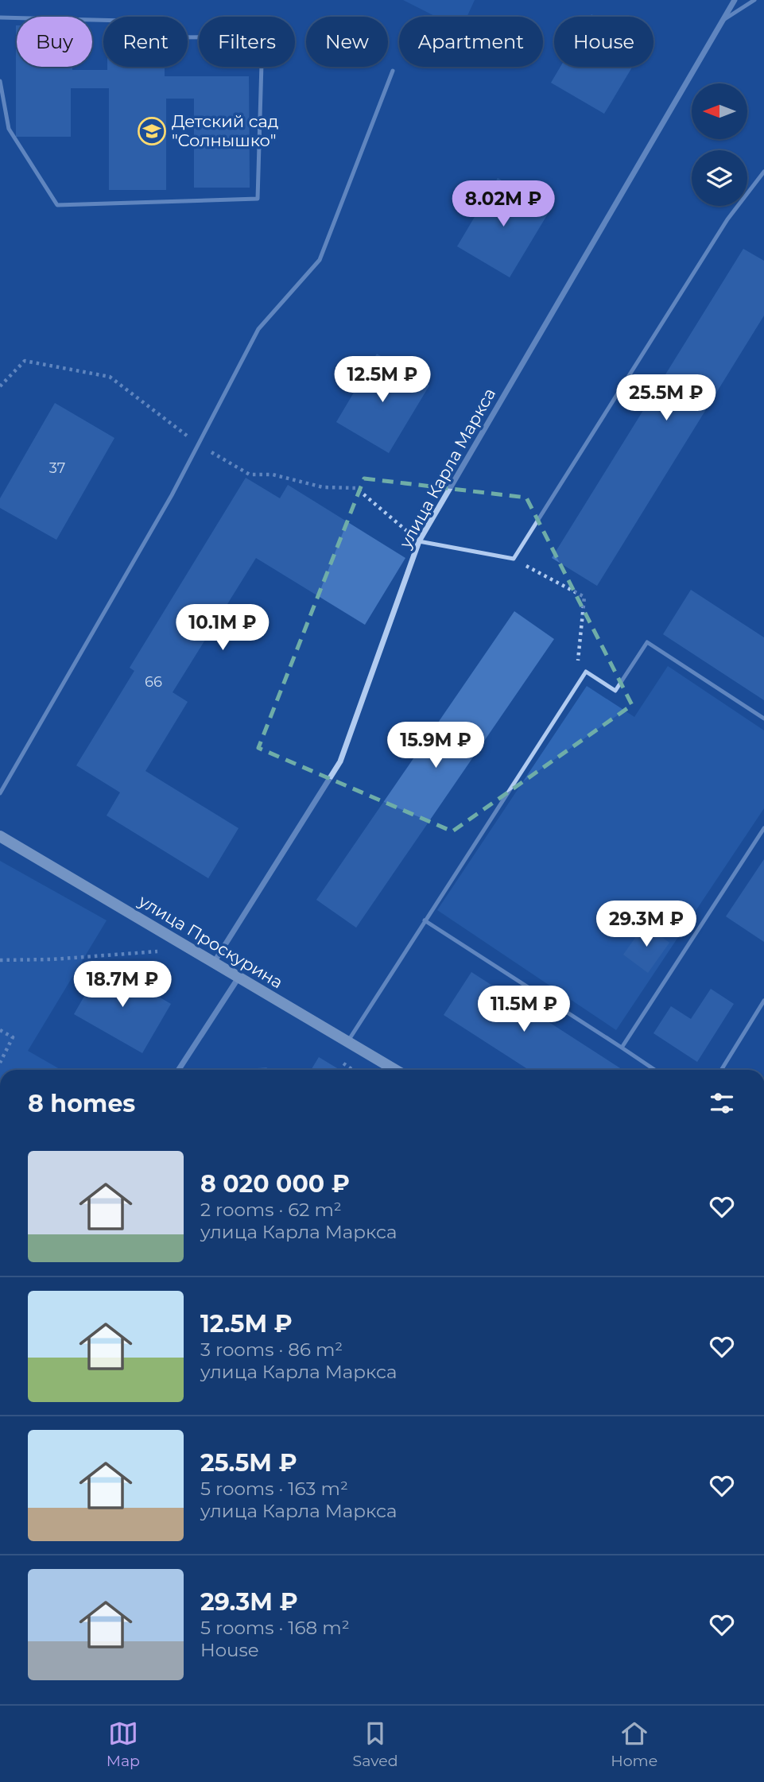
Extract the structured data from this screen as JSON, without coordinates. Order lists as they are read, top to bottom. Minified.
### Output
{"streets":{"street":["улица Карла Маркса","улица Проскурина"]},"crossings":[["улица Карла Маркса","улица Проскурина"]],"places":{"school or university":["Детский сад \"Солнышко\""]},"house_numbers":["37","66"],"north":"left","page":{"chip":["Buy","Rent","Filters","New","Apartment","House"],"price":["8.02M ₽","12.5M ₽","25.5M ₽","10.1M ₽","15.9M ₽","29.3M ₽","18.7M ₽","11.5M ₽"],"heading":"8 homes","list":[{"name":"8 020 000 ₽","note":"2 rooms · 62 m² · улица Карла Маркса"},{"name":"12.5M ₽","note":"3 rooms · 86 m² · улица Карла Маркса"},{"name":"25.5M ₽","note":"5 rooms · 163 m² · улица Карла Маркса"},{"name":"29.3M ₽","note":"5 rooms · 168 m² · House"}],"tabs":["Map","Saved","Home"]}}
